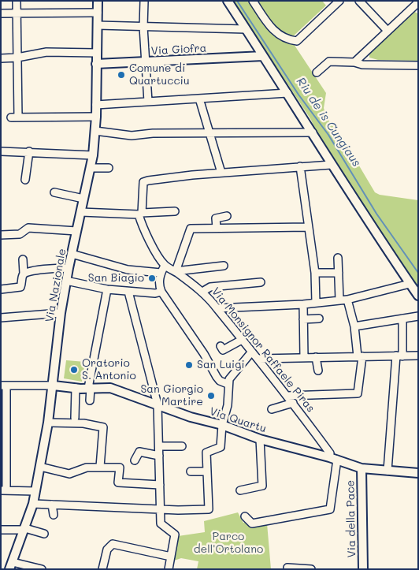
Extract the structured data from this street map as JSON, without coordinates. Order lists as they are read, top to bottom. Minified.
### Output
{"streets":{"street":["Via Giofra","Via Nazionale","Via Monsignor Raffaele Piras","Via Quartu","Via della Pace"]},"crossings":[["Via Giofra","Via Nazionale"],["Via Nazionale","Via Quartu"],["Via Monsignor Raffaele Piras","Via Quartu"],["Via Quartu","Via della Pace"]],"water":["Riu de is Cungiaus"],"parks":["Parco dell'Ortolano"],"places":["Comune di Quartucciu","San Biagio","San Luigi","Oratorio S. Antonio","San Giorgio Martire"]}
